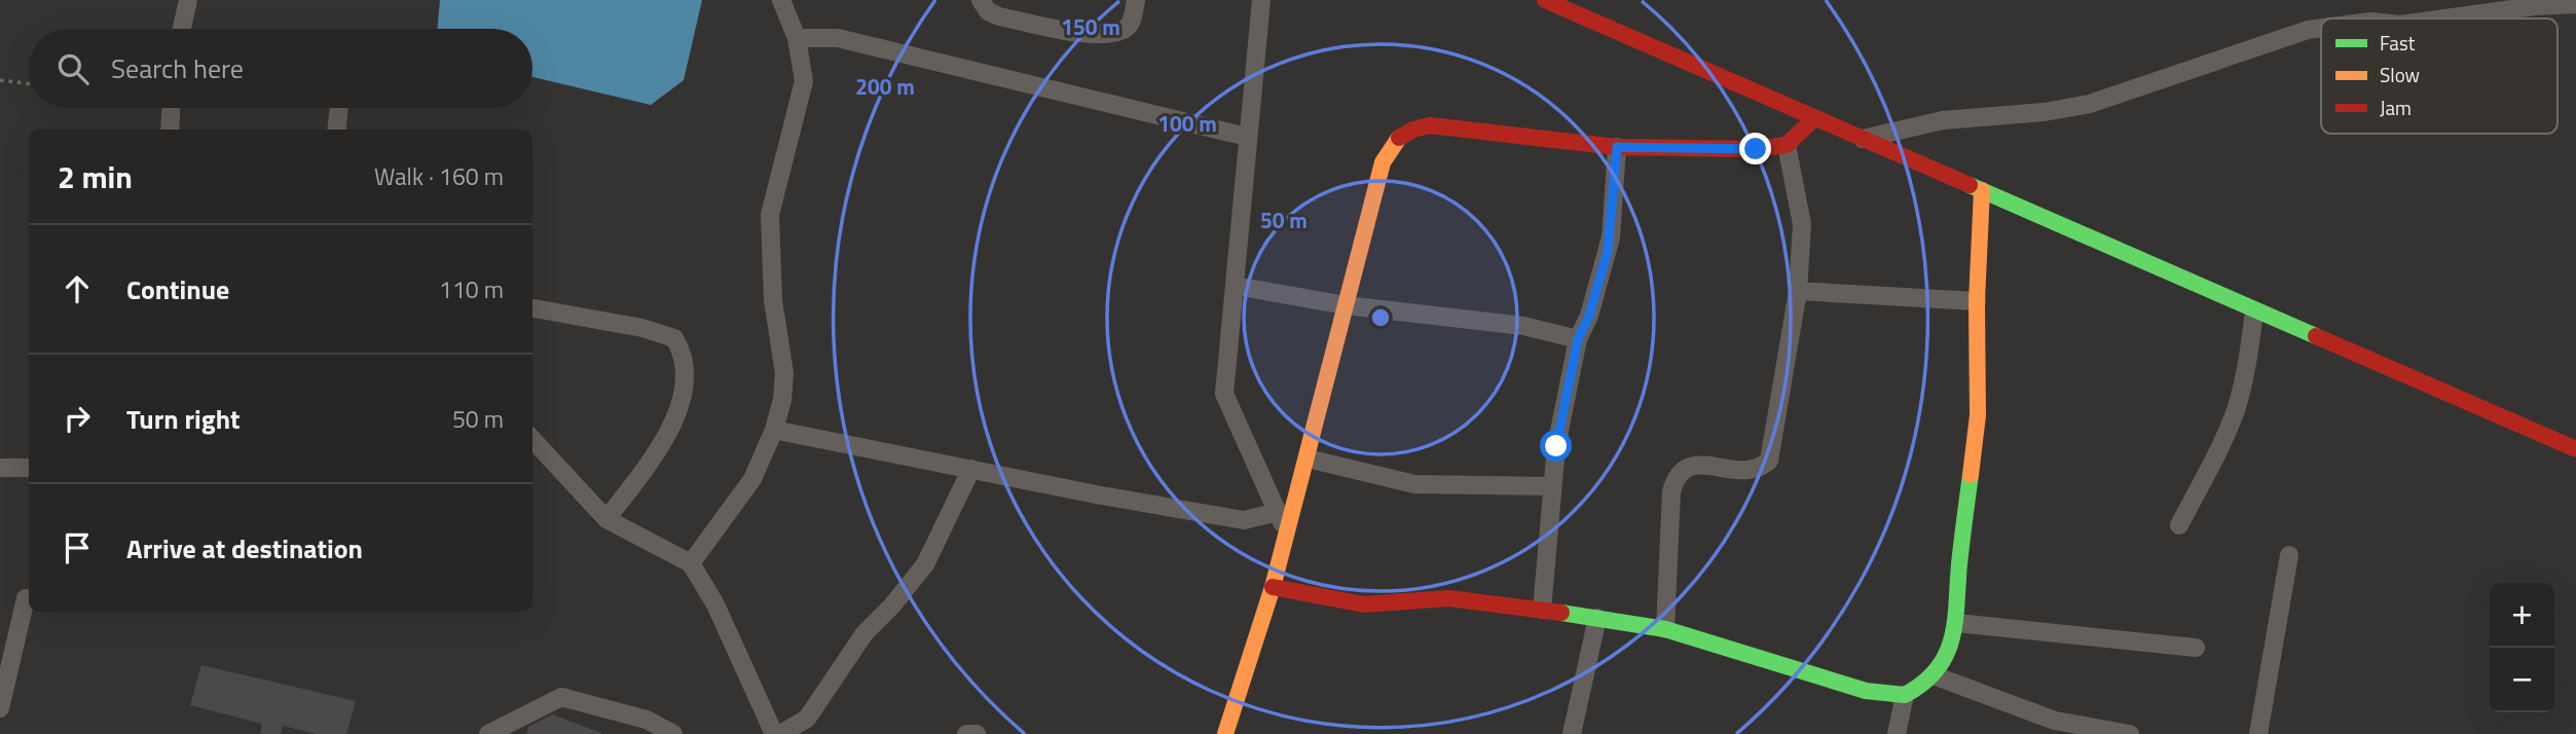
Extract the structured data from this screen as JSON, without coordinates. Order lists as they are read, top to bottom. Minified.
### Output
{"legend":["Fast","Slow","Jam"],"page":{"search":"Search here","heading":["2 min","Walk · 160 m"],"list":[["Continue","110 m"],["Turn right","50 m"],"Arrive at destination"],"map_buttons":["+","−"]},"rings":["150 m","200 m","100 m","50 m"]}
